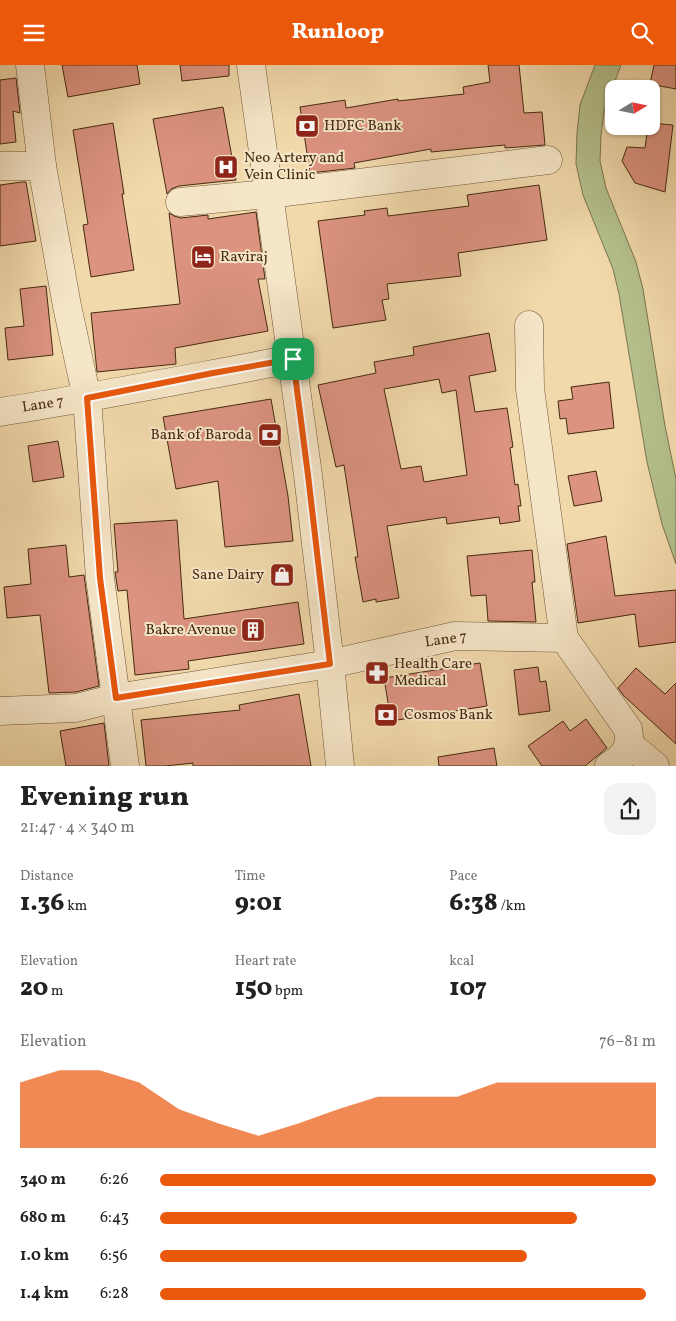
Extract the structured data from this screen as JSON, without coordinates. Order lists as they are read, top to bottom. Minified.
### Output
{"streets":{"street":["Lane 7"]},"places":{"bank":["HDFC Bank","Bank of Baroda","Cosmos Bank"],"hospital":["Neo Artery and Vein Clinic"],"hotel":["Raviraj"],"shop":["Sane Dairy"],"building":["Bakre Avenue"],"pharmacy":["Health Care Medical"]},"north":"right","page":{"header":"Runloop","heading":["Evening run","21:47 · 4 × 340 m"],"stats":[["Distance","1.36 km"],["Time","9:01"],["Pace","6:38 /km"],["Elevation","20 m"],["Heart rate","150 bpm"],["kcal","107"]],"chart":["Elevation","76–81 m"],"list":[{"name":"340 m","note":"6:26"},{"name":"680 m","note":"6:43"},{"name":"1.0 km","note":"6:56"},{"name":"1.4 km","note":"6:28"}]}}
